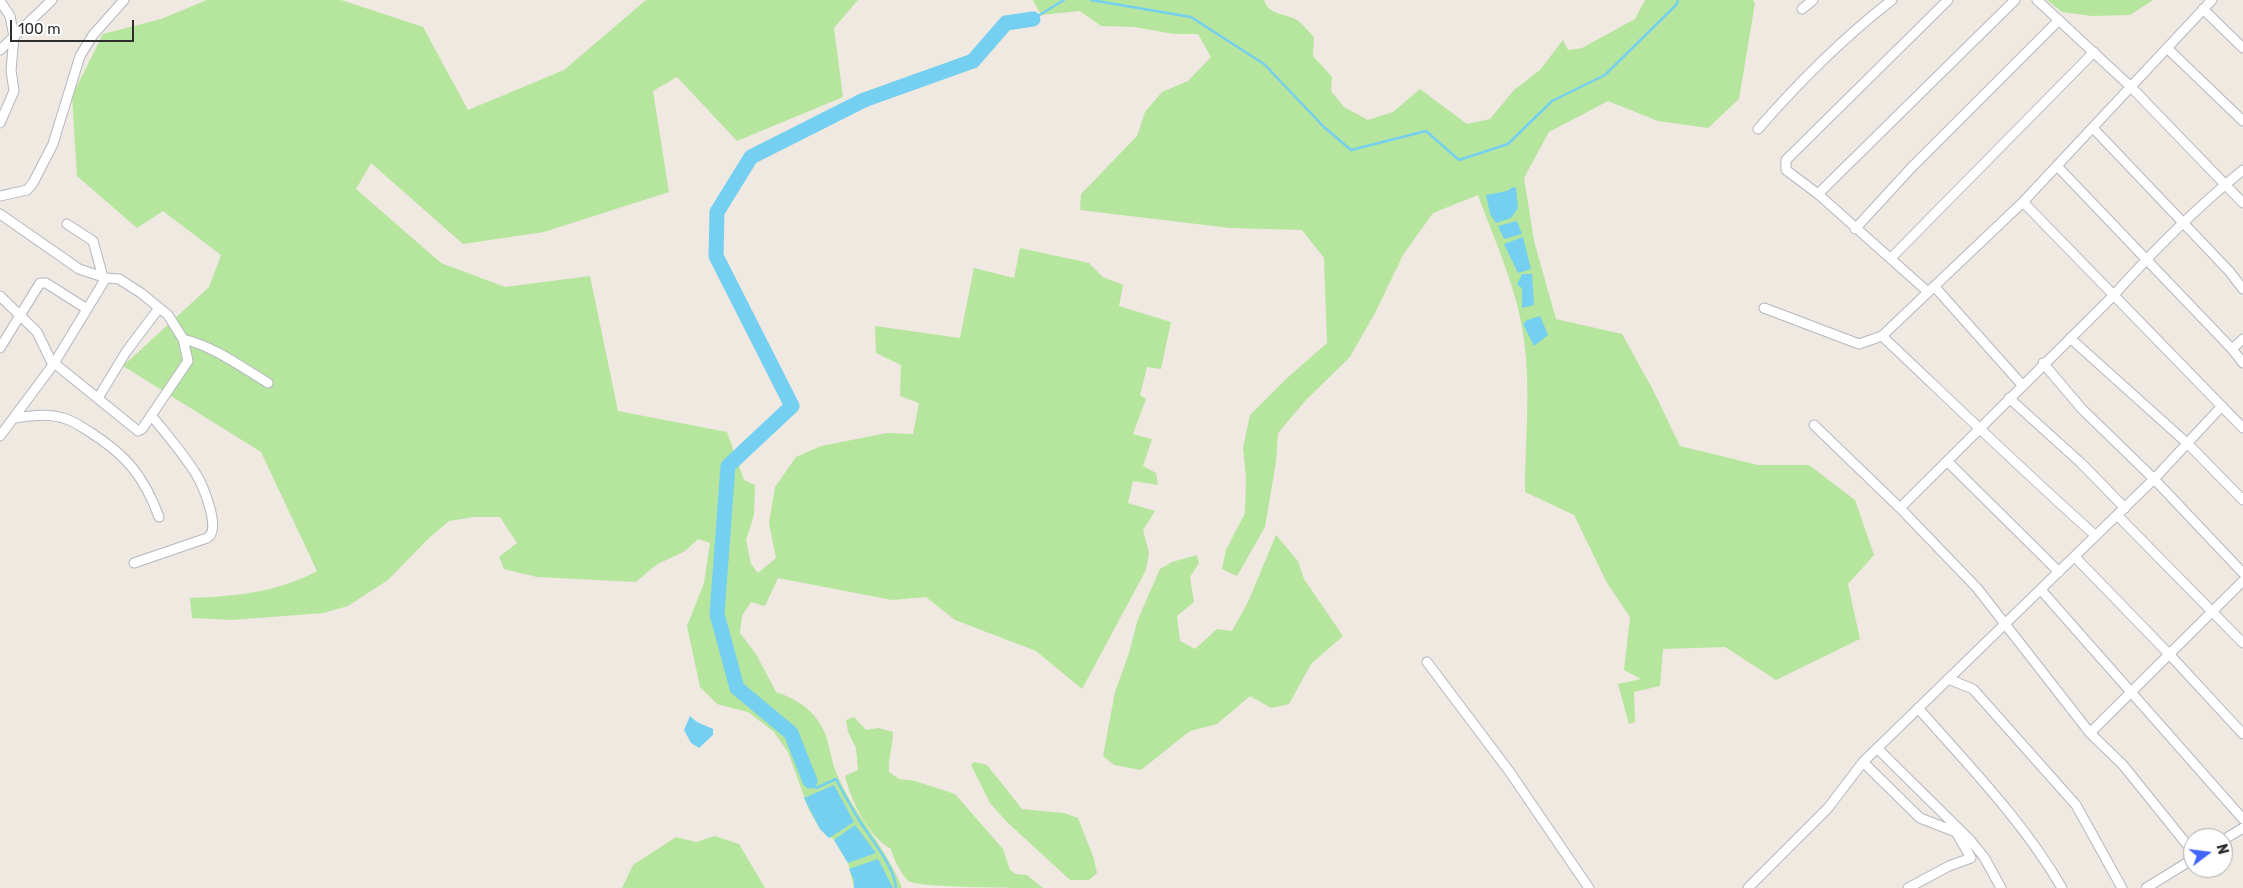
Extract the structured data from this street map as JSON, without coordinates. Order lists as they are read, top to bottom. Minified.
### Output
{"scale_bar":"100 m","north":"right"}
